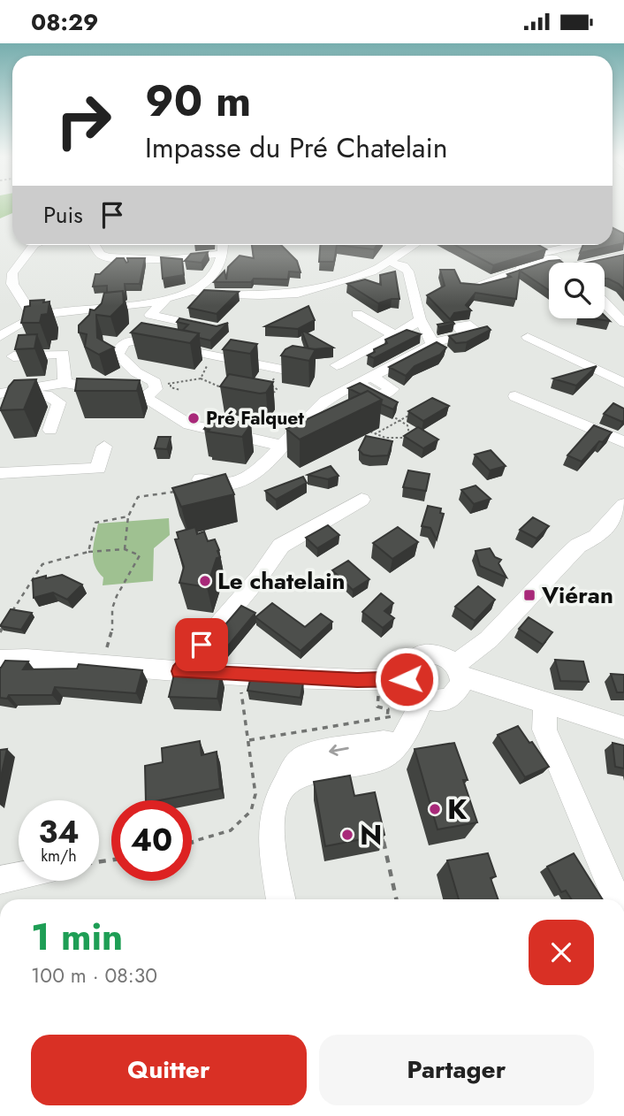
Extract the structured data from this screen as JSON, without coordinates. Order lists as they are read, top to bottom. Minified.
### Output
{"places":{"other":["Pré Falquet","Le chatelain","K","N"],"transit":["Viéran"]},"page":{"status":"08:29","turn":["90 m","Impasse du Pré Chatelain"],"then":"Puis","speed":"34 km/h","limit":"40","heading":["1 min","100 m · 08:30"],"buttons":["Quitter","Partager"]}}
